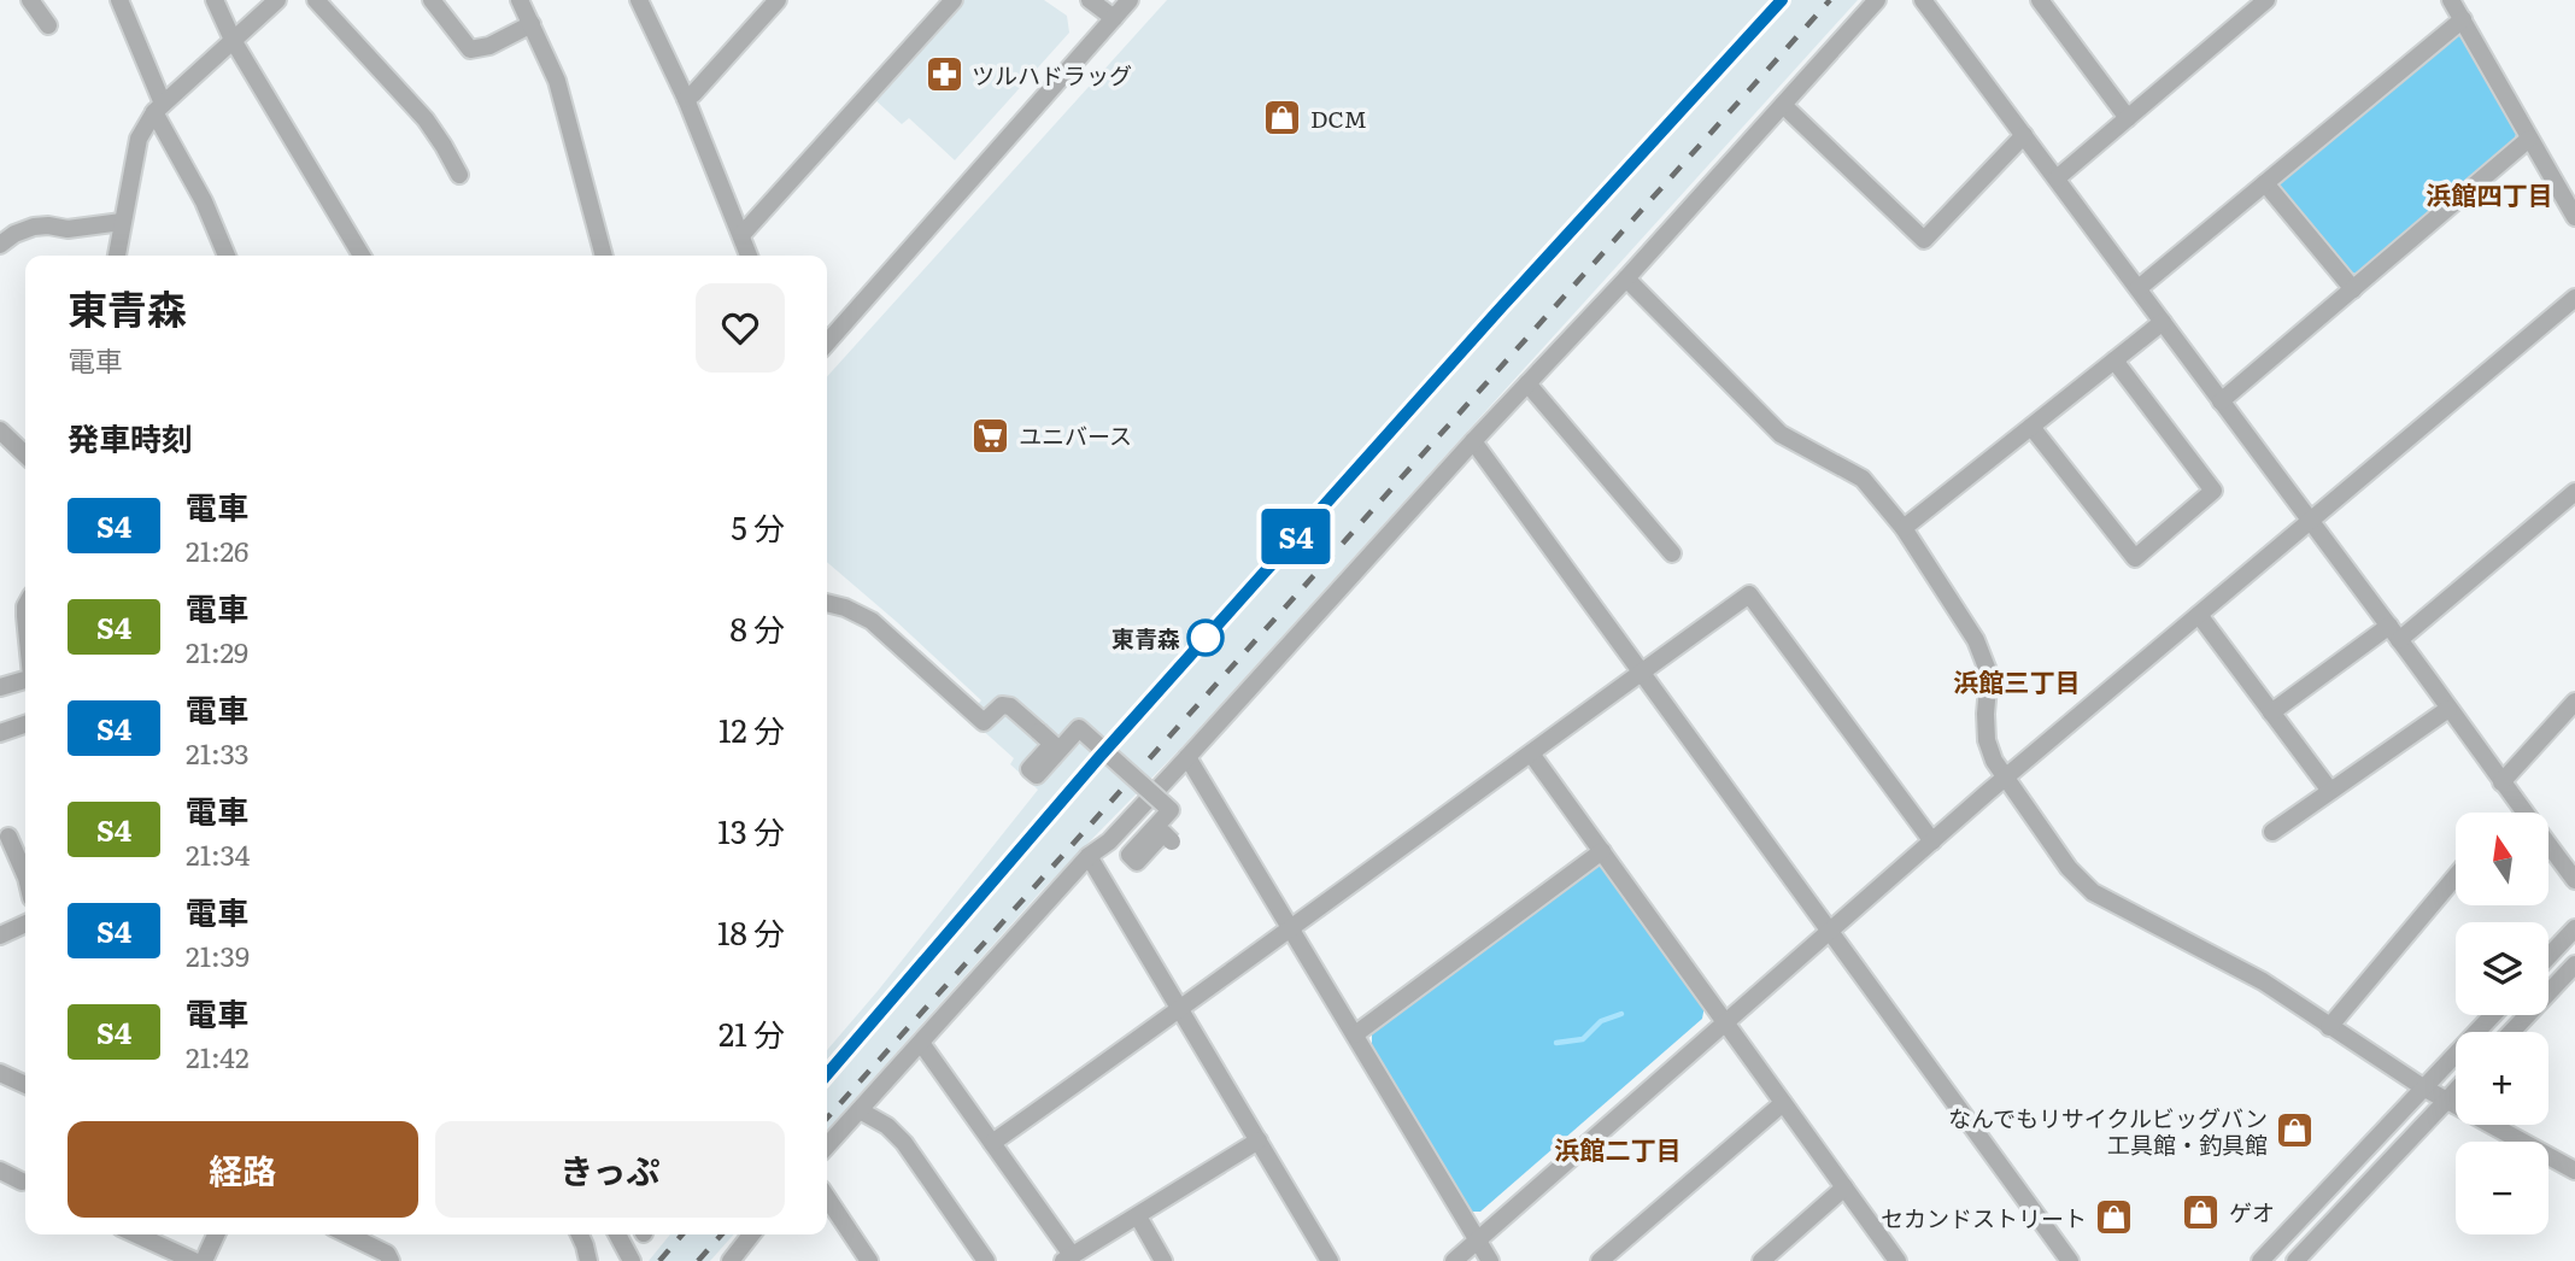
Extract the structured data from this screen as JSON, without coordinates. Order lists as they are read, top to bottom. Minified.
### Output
{"districts":["浜館四丁目","浜館三丁目","浜館二丁目"],"places":{"pharmacy":["ツルハドラッグ"],"shop":["DCM","なんでもリサイクルビッグバン 工具館・釣具館","ゲオ","セカンドストリート"],"supermarket":["ユニバース"],"other":["東青森"]},"north":"top","page":{"on_map":"S4","heading":[["東青森","電車"],"発車時刻"],"list":[{"mark":"S4","name":"電車","note":"21:26","value":"5 分"},{"mark":"S4","name":"電車","note":"21:29","value":"8 分"},{"mark":"S4","name":"電車","note":"21:33","value":"12 分"},{"mark":"S4","name":"電車","note":"21:34","value":"13 分"},{"mark":"S4","name":"電車","note":"21:39","value":"18 分"},{"mark":"S4","name":"電車","note":"21:42","value":"21 分"}],"map_buttons":["+","−"],"buttons":["経路","きっぷ"]}}
